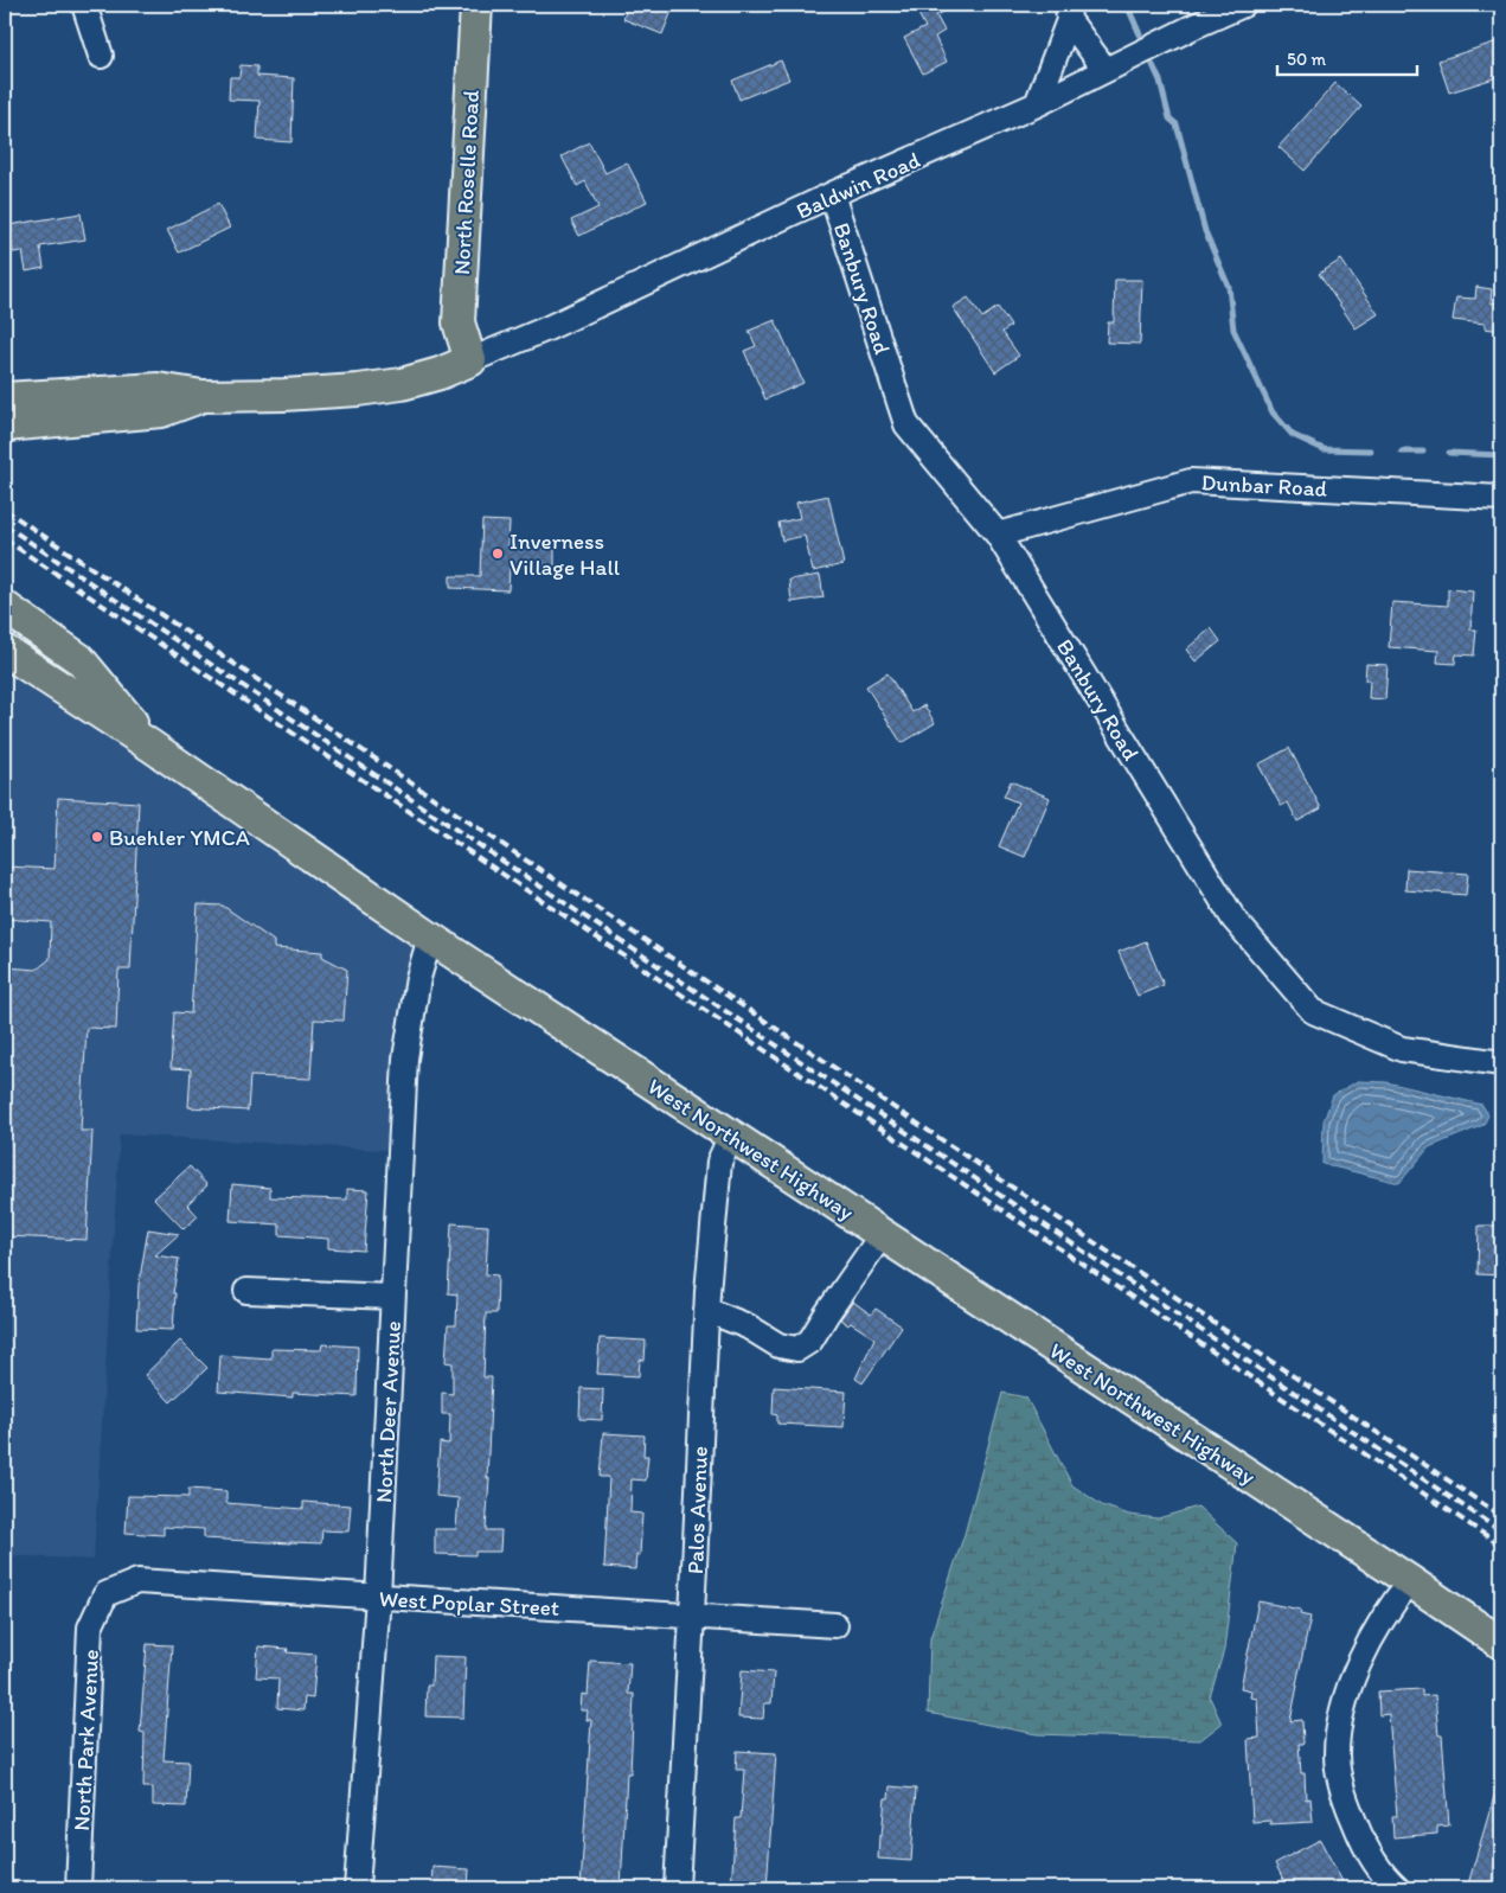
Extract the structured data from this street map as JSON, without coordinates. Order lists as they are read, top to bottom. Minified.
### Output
{"streets":{"main road":["North Roselle Road","West Northwest Highway"],"street":["Baldwin Road","Banbury Road","Dunbar Road","North Deer Avenue","Palos Avenue","West Poplar Street","North Park Avenue"]},"crossings":[["North Roselle Road","Baldwin Road"],["Baldwin Road","Banbury Road"],["Banbury Road","Dunbar Road"],["West Northwest Highway","North Deer Avenue"],["West Northwest Highway","Palos Avenue"],["North Deer Avenue","West Poplar Street"],["Palos Avenue","West Poplar Street"],["West Poplar Street","North Park Avenue"]],"places":["Inverness Village Hall","Buehler YMCA"],"scale_bar":"50 m"}
